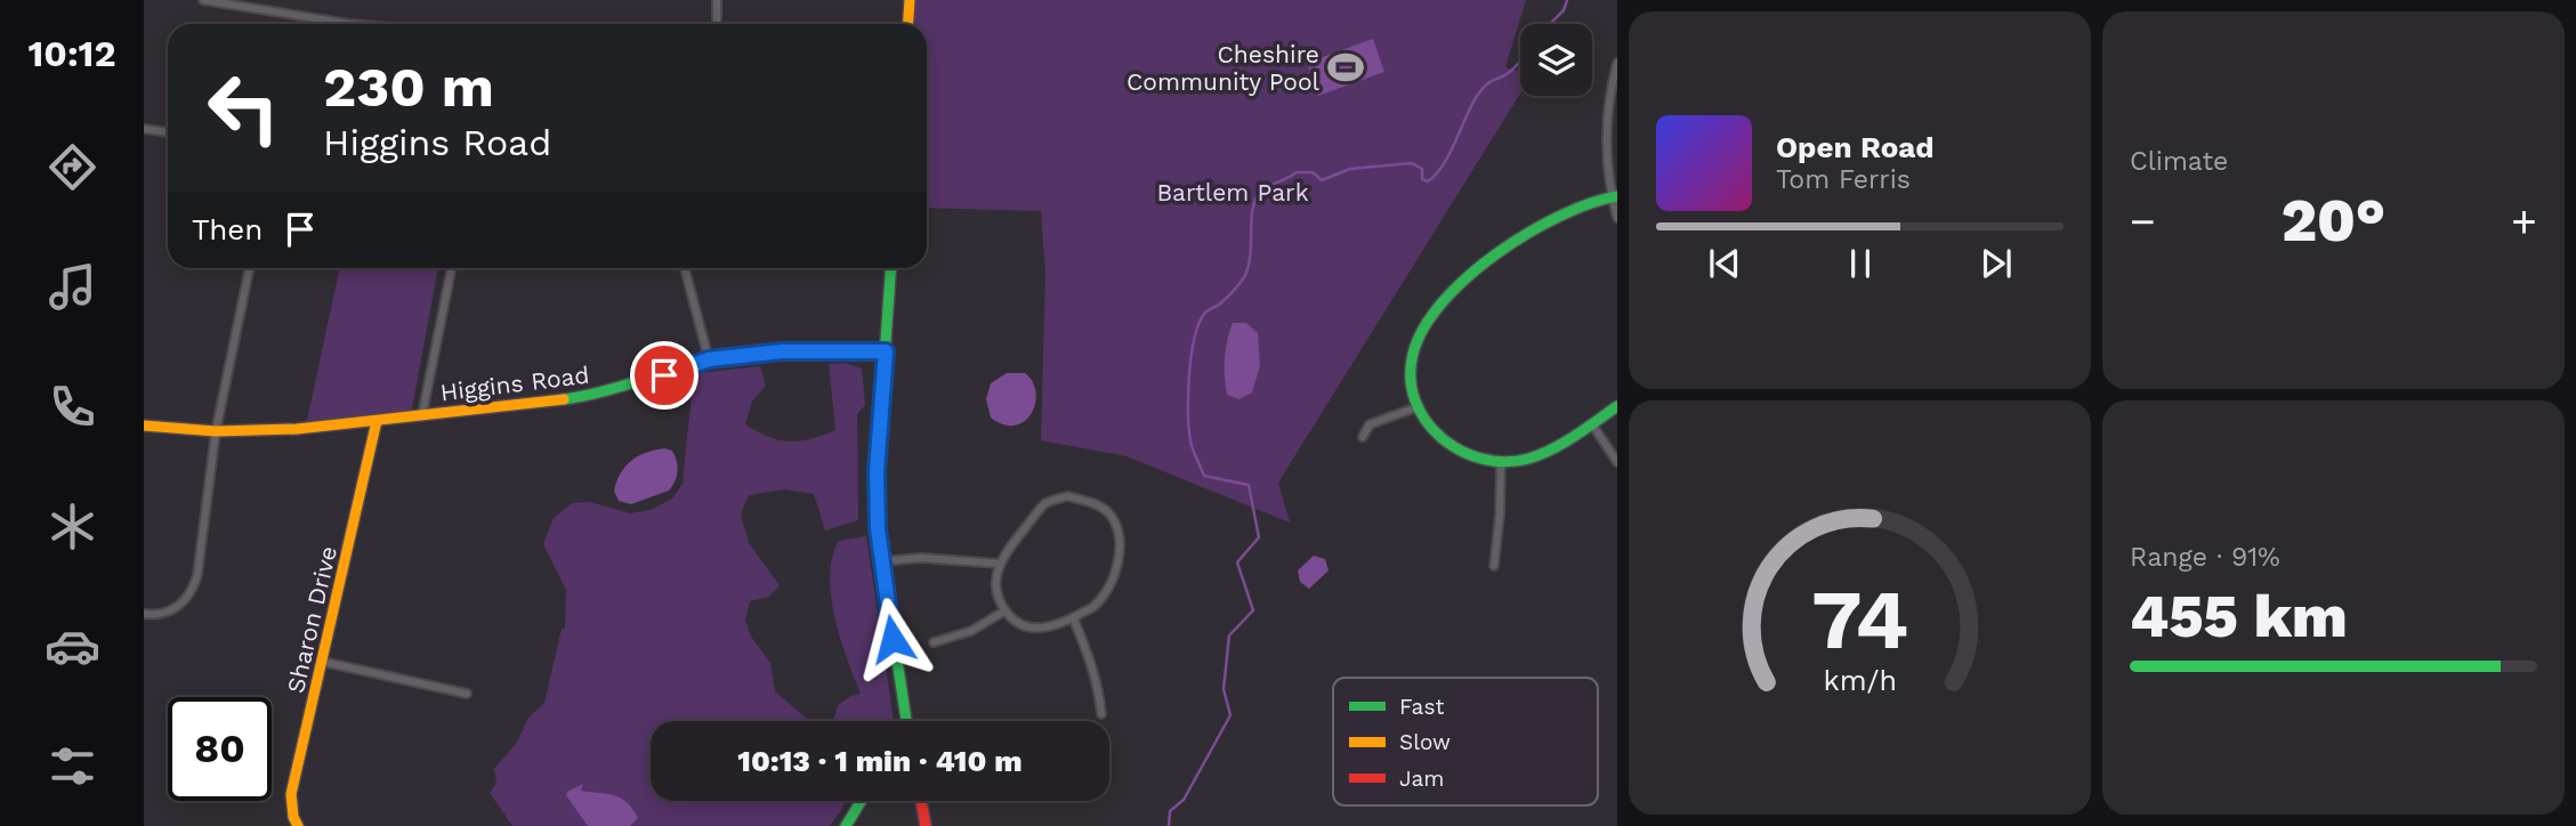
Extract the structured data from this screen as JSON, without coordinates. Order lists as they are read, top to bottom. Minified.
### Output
{"streets":{"main road":["Higgins Road","Sharon Drive"]},"crossings":[["Higgins Road","Sharon Drive"]],"parks":["Bartlem Park"],"places":{"sports":["Cheshire Community Pool"]},"legend":["Fast","Slow","Jam"],"page":{"tabs":"10:12","tile":["Climate",["Range · 91%","455 km"]],"turn":["230 m","Higgins Road"],"song":["Open Road","Tom Ferris"],"heat":["−","20°","+"],"then":"Then","limit":"80","trip":"10:13 · 1 min · 410 m","gauge":["74","km/h"]}}
